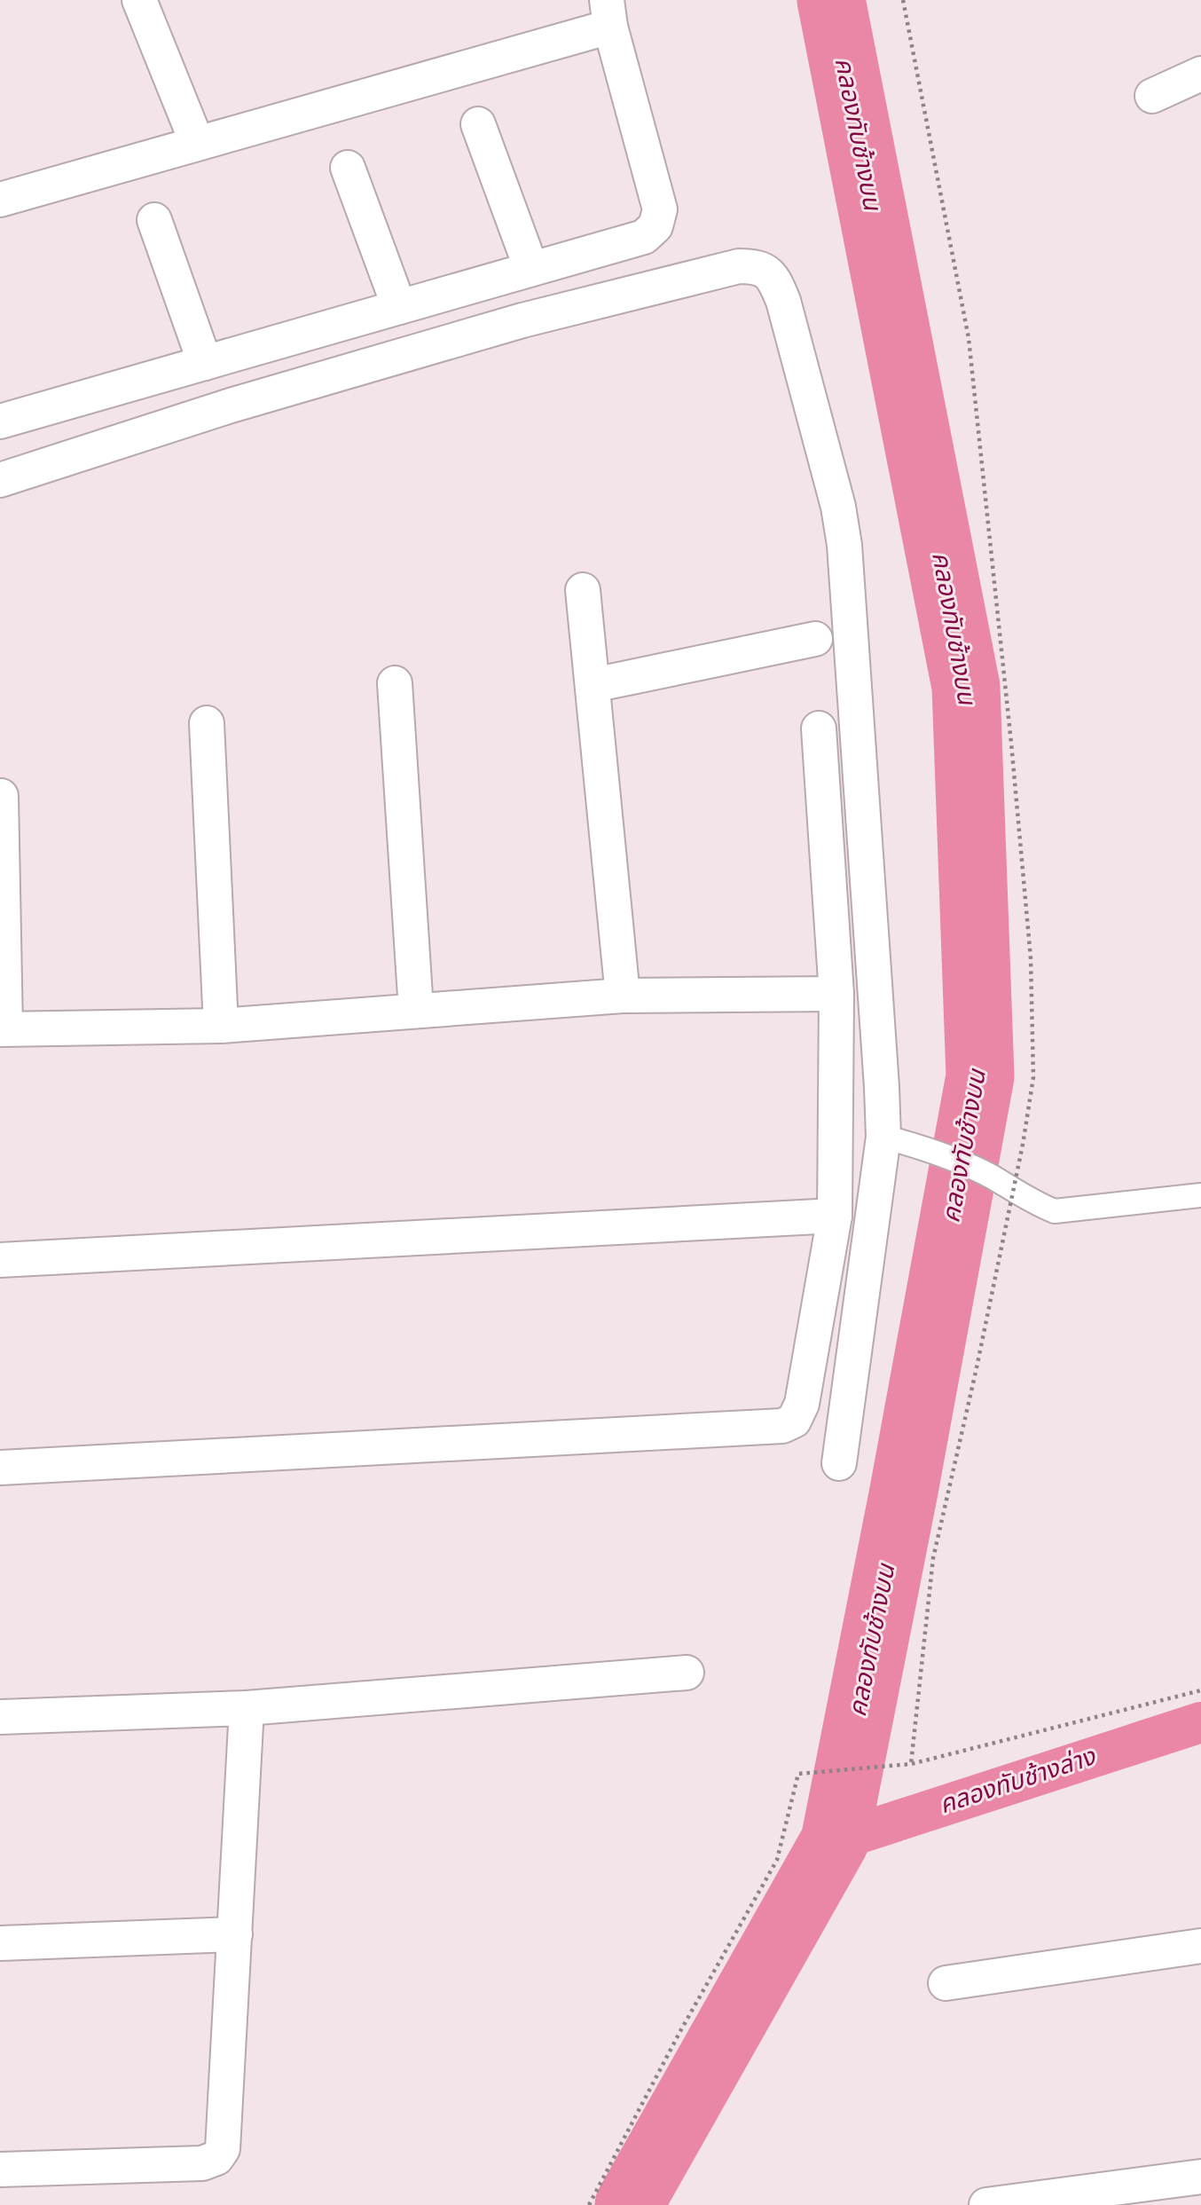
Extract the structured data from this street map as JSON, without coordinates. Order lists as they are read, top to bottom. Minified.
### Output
{"water":["คลองทับช้างบน","คลองทับช้างล่าง"]}
